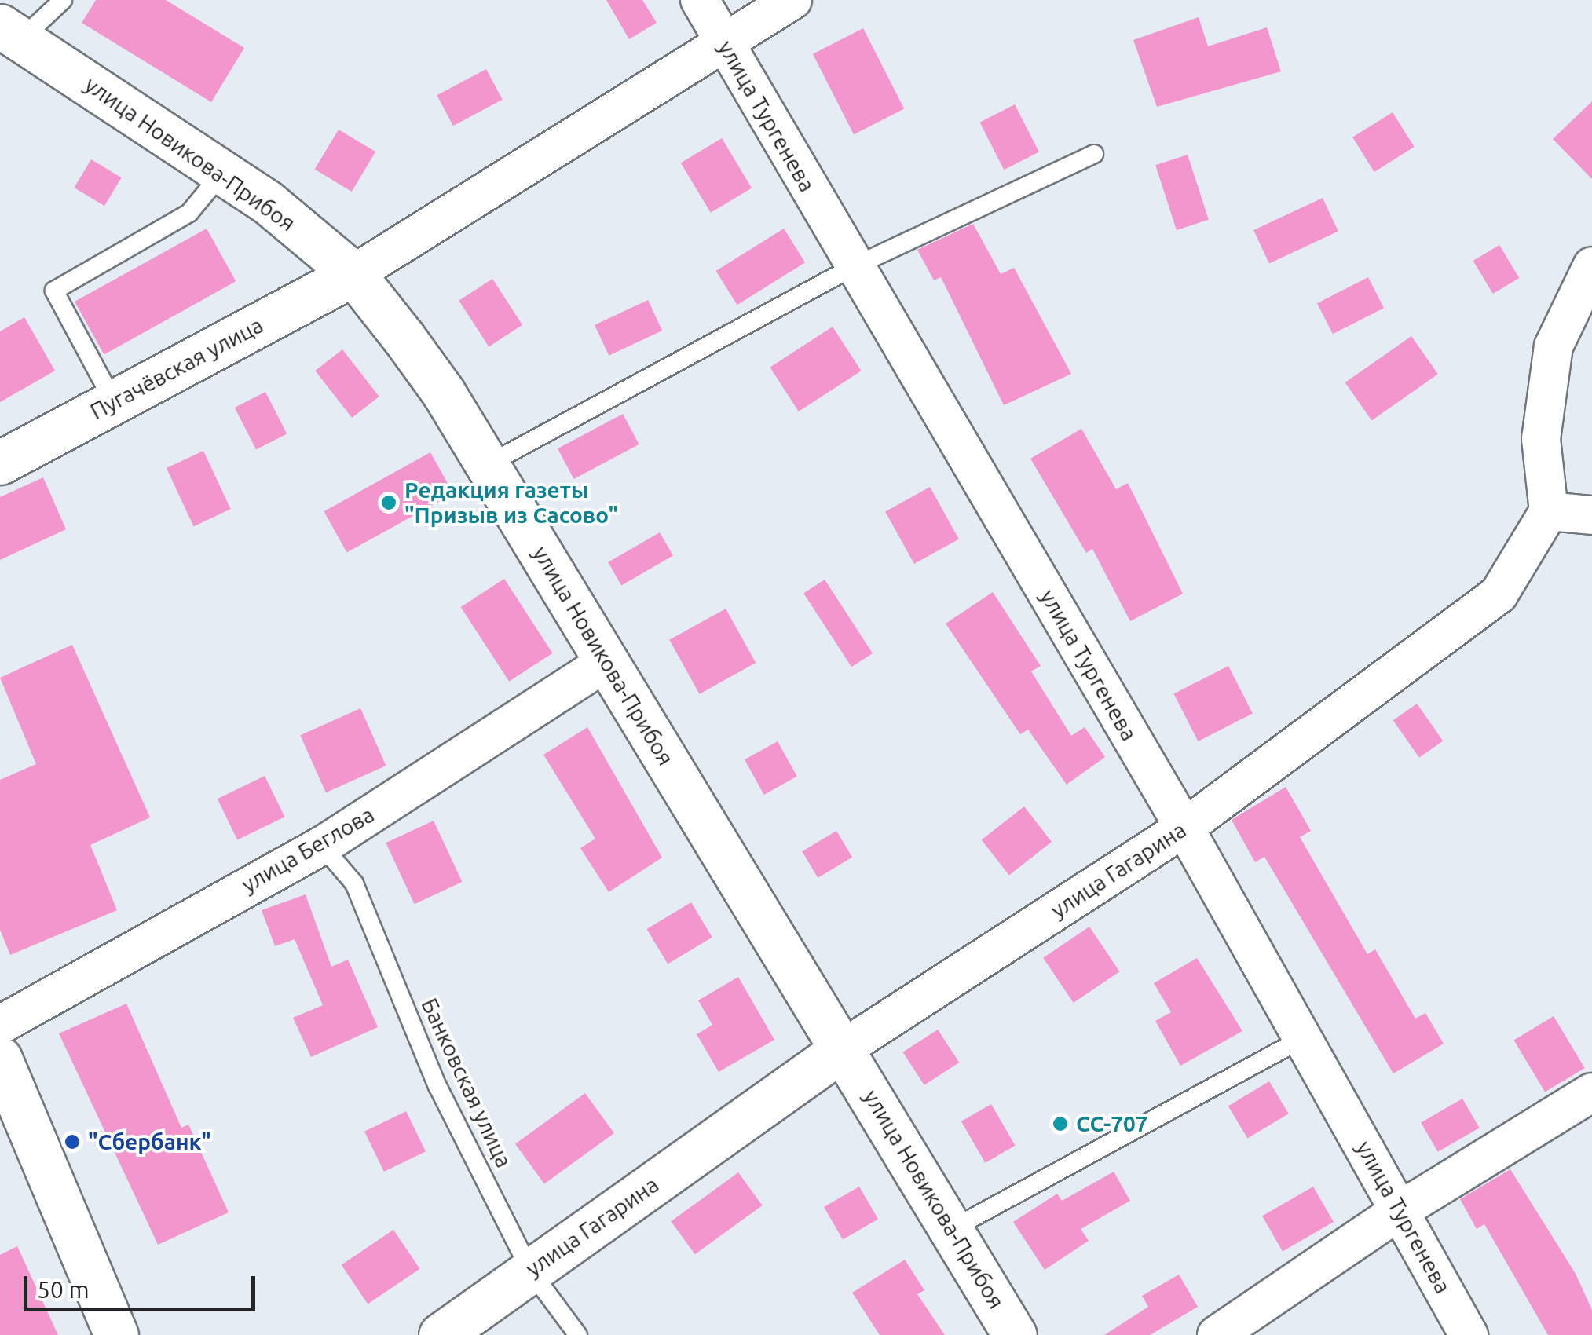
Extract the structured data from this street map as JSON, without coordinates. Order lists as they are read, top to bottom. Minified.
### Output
{"streets":{"street":["улица Тургенева","улица Новикова-Прибоя","Пугачёвская улица","улица Беглова","улица Гагарина"],"lane":["Банковская улица"]},"crossings":[["улица Тургенева","улица Гагарина"],["улица Новикова-Прибоя","Пугачёвская улица"],["улица Новикова-Прибоя","улица Беглова"],["улица Новикова-Прибоя","улица Гагарина"],["улица Беглова","Банковская улица"],["улица Гагарина","Банковская улица"]],"places":["Редакция газеты \"Призыв из Сасово\"","СС-707","\"Сбербанк\""],"scale_bar":"50 m"}
